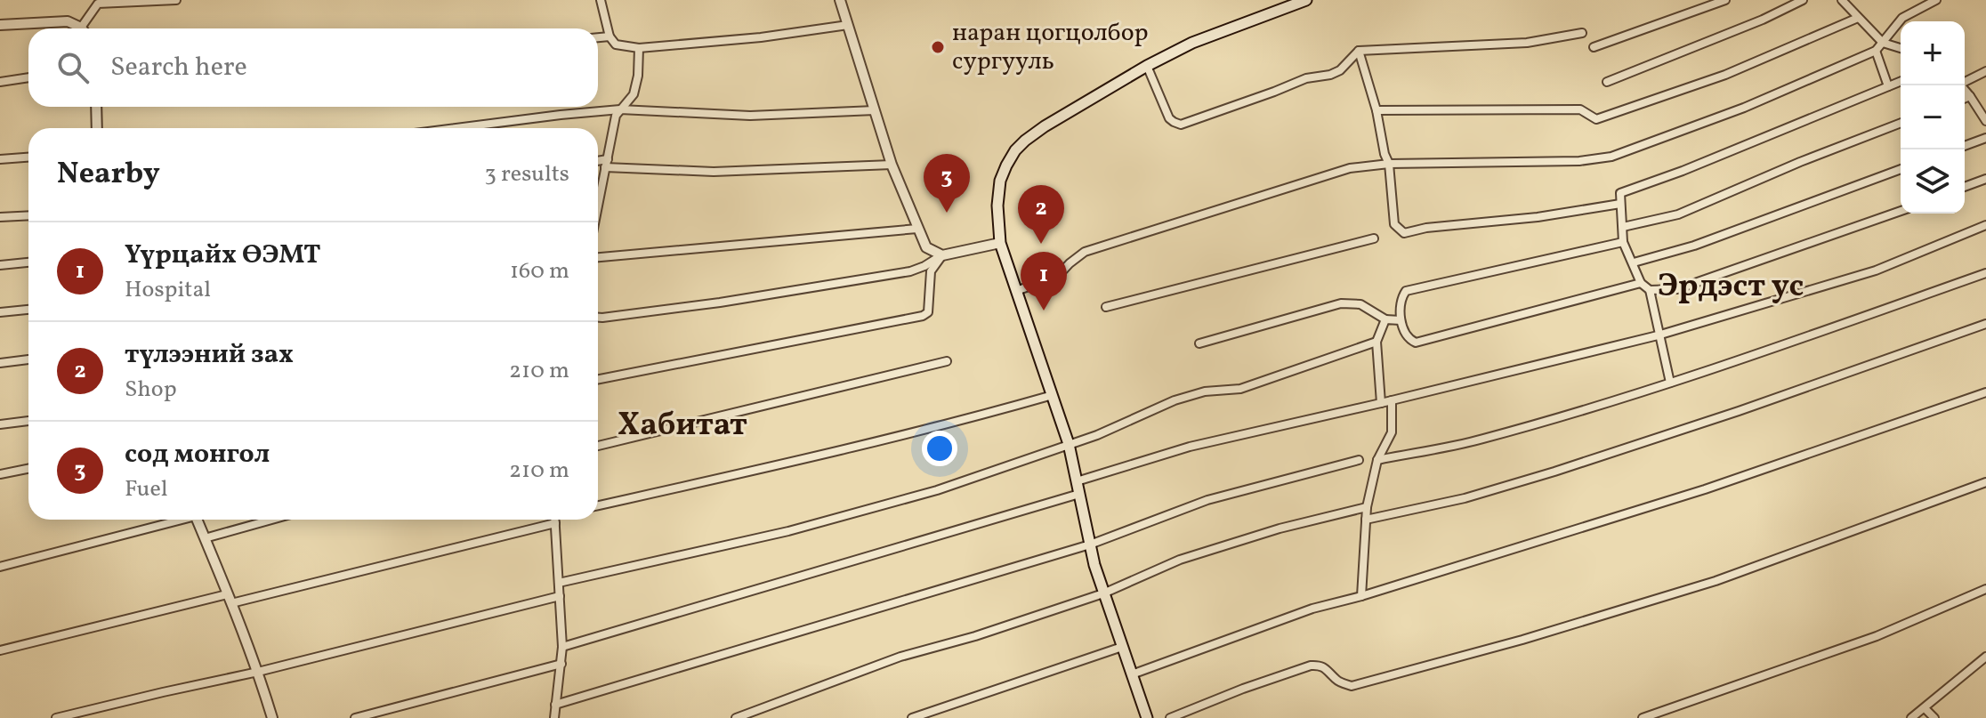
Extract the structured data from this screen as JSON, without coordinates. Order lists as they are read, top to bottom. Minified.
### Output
{"districts":["Эрдэст ус","Хабитат"],"places":["наран цогцолбор сургууль"],"page":{"map_buttons":["+","−"],"search":"Search here","heading":["Nearby","3 results"],"pins":["3","2","1"],"list":[{"mark":"1","name":"Үүрцайх ӨЭМТ","note":"Hospital","value":"160 m"},{"mark":"2","name":"түлээний зах","note":"Shop","value":"210 m"},{"mark":"3","name":"сод монгол","note":"Fuel","value":"210 m"}]}}
